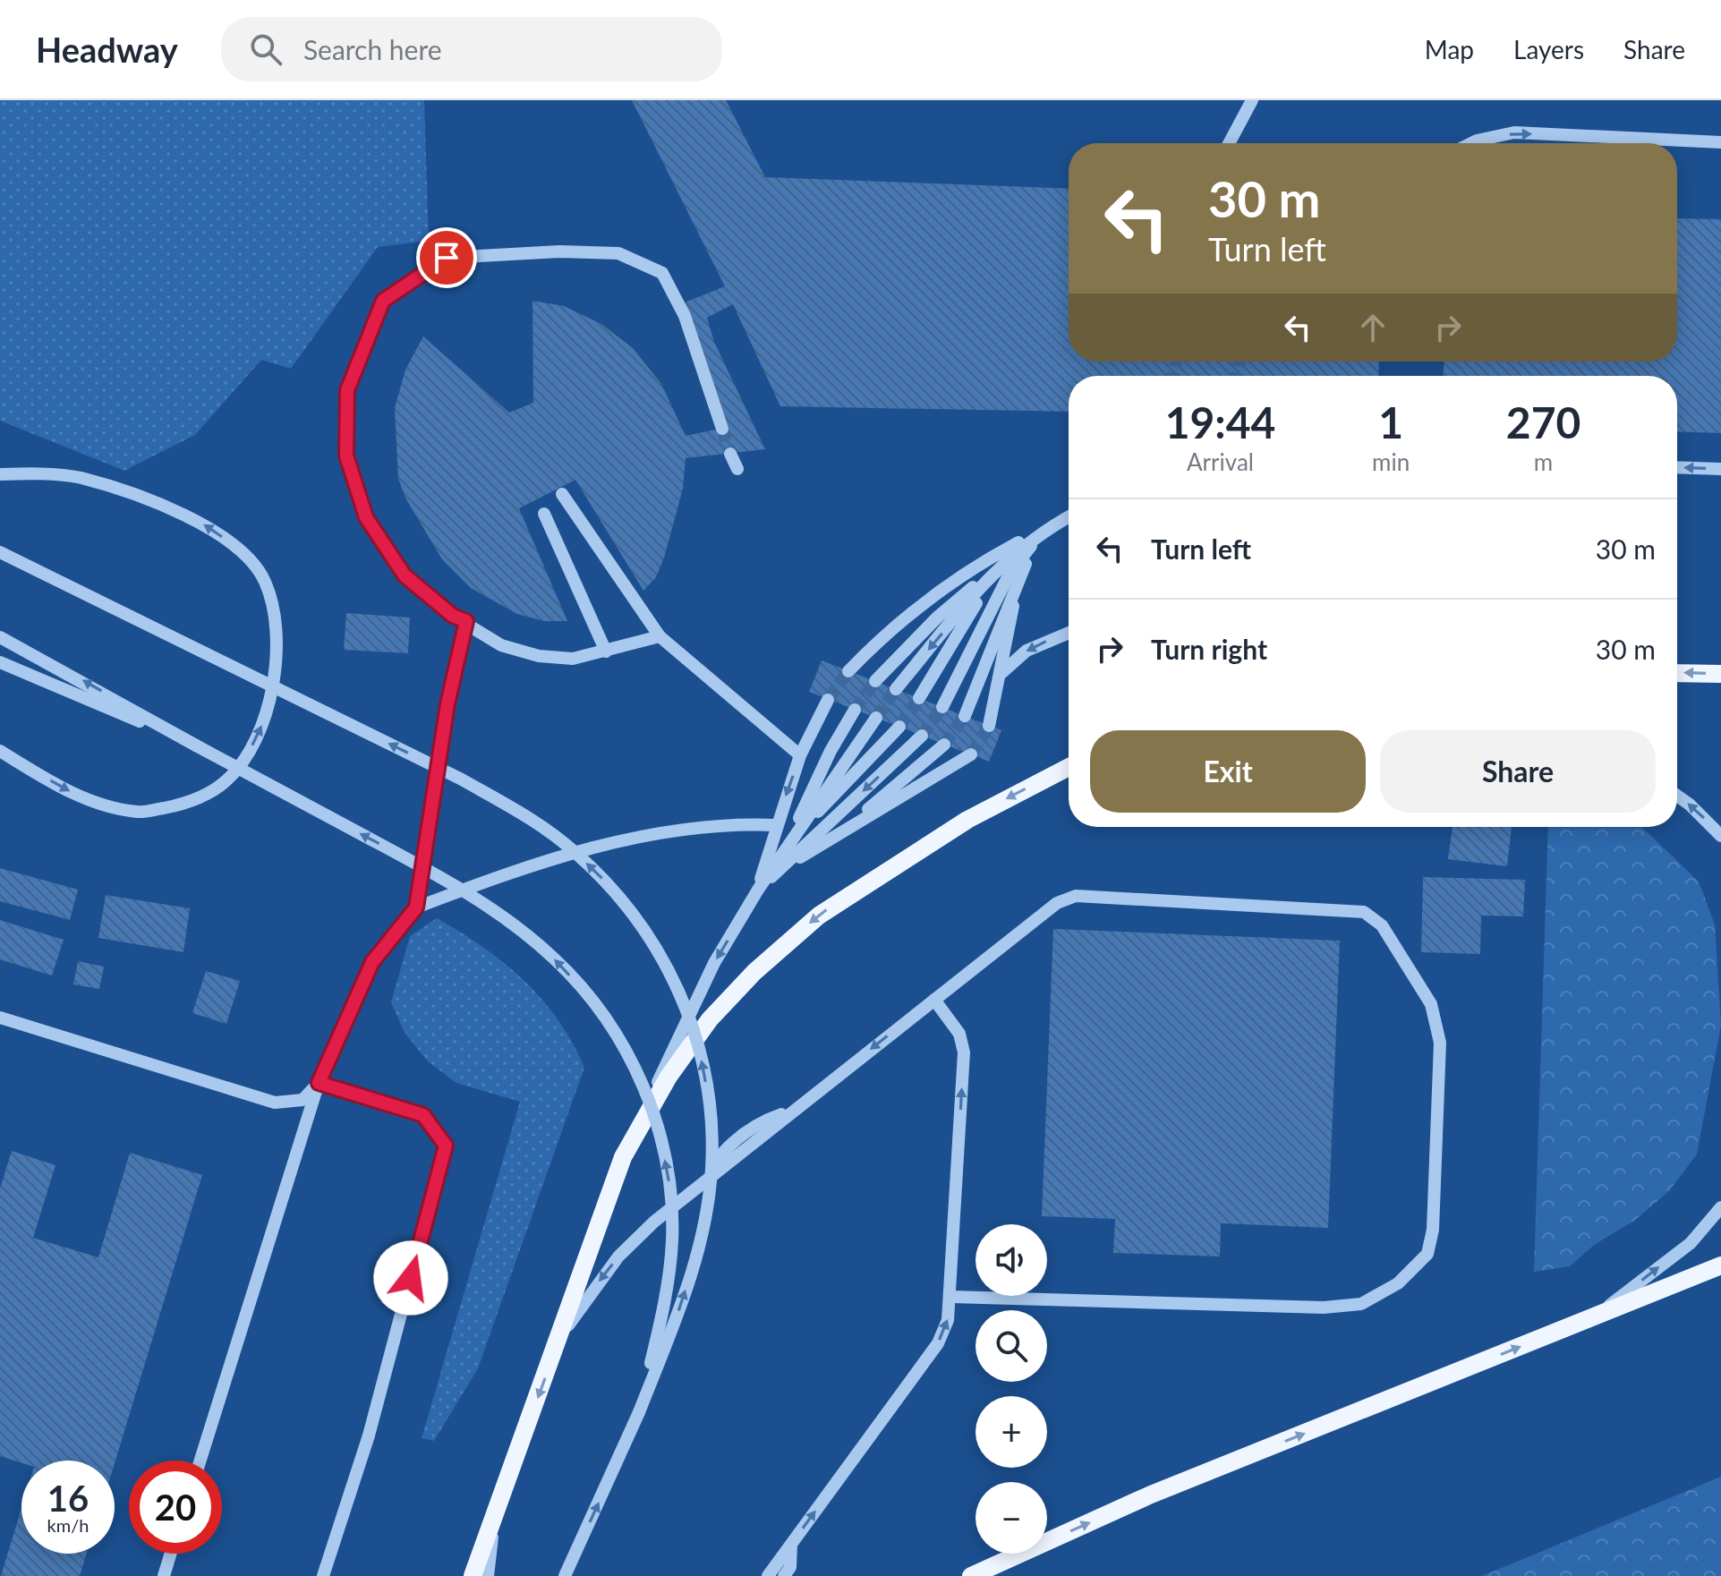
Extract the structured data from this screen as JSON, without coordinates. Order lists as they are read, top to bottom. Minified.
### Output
{"page":{"header":"Headway","search":"Search here","nav":["Map","Layers","Share"],"turn":["30 m","Turn left"],"eta":["19:44","Arrival","1","min","270","m"],"list":[{"name":"Turn left","value":"30 m"},{"name":"Turn right","value":"30 m"}],"buttons":["Exit","Share"],"map_buttons":["+","−"],"speed":"16 km/h","limit":"20"}}
